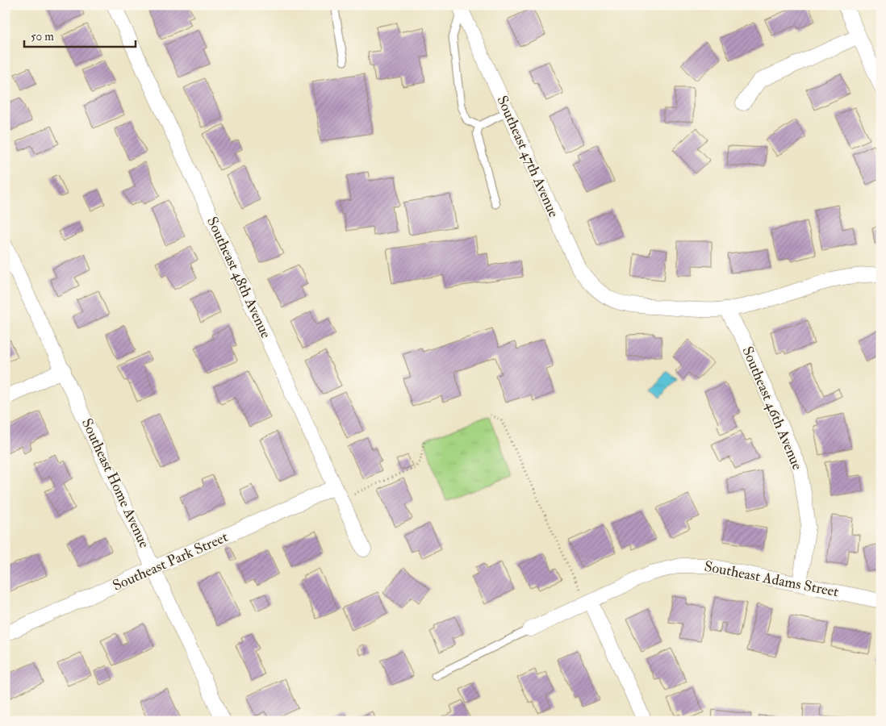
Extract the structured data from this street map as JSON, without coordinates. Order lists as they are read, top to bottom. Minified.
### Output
{"streets":{"street":["Southeast 47th Avenue","Southeast 48th Avenue","Southeast 46th Avenue","Southeast Home Avenue","Southeast Park Street","Southeast Adams Street"]},"crossings":[["Southeast 47th Avenue","Southeast 46th Avenue"],["Southeast 48th Avenue","Southeast Park Street"],["Southeast 46th Avenue","Southeast Adams Street"],["Southeast Home Avenue","Southeast Park Street"]],"scale_bar":"50 m"}
